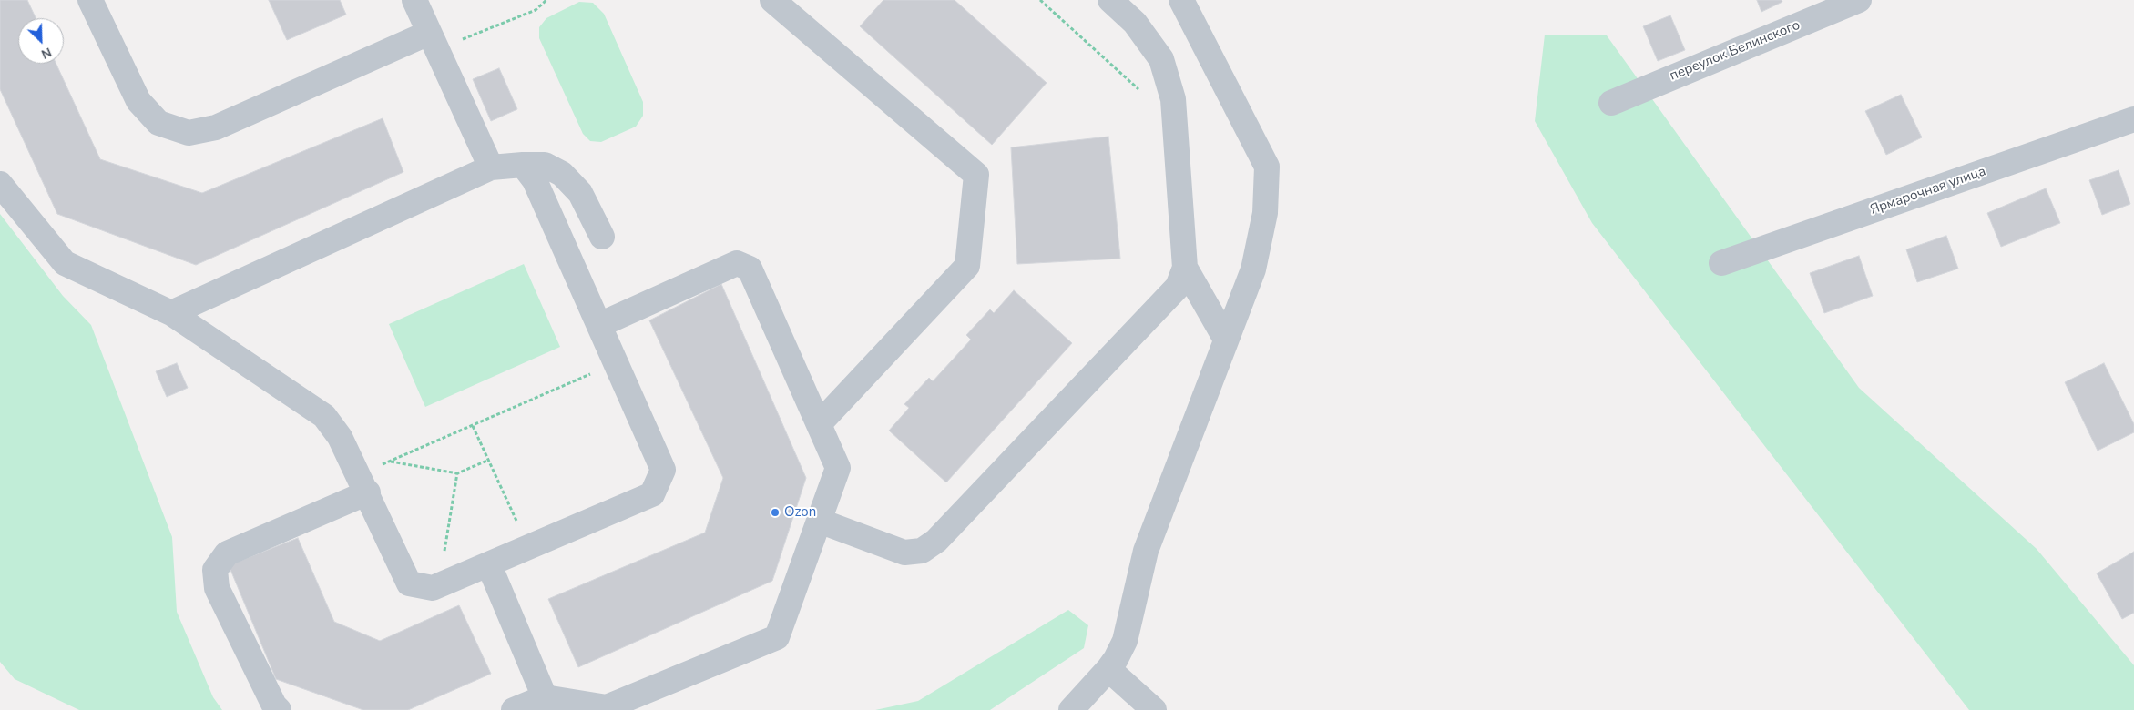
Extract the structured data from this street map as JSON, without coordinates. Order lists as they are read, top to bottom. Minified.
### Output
{"streets":{"lane":["переулок Белинского","Ярмарочная улица"]},"places":["Ozon"],"north":"bottom right"}
